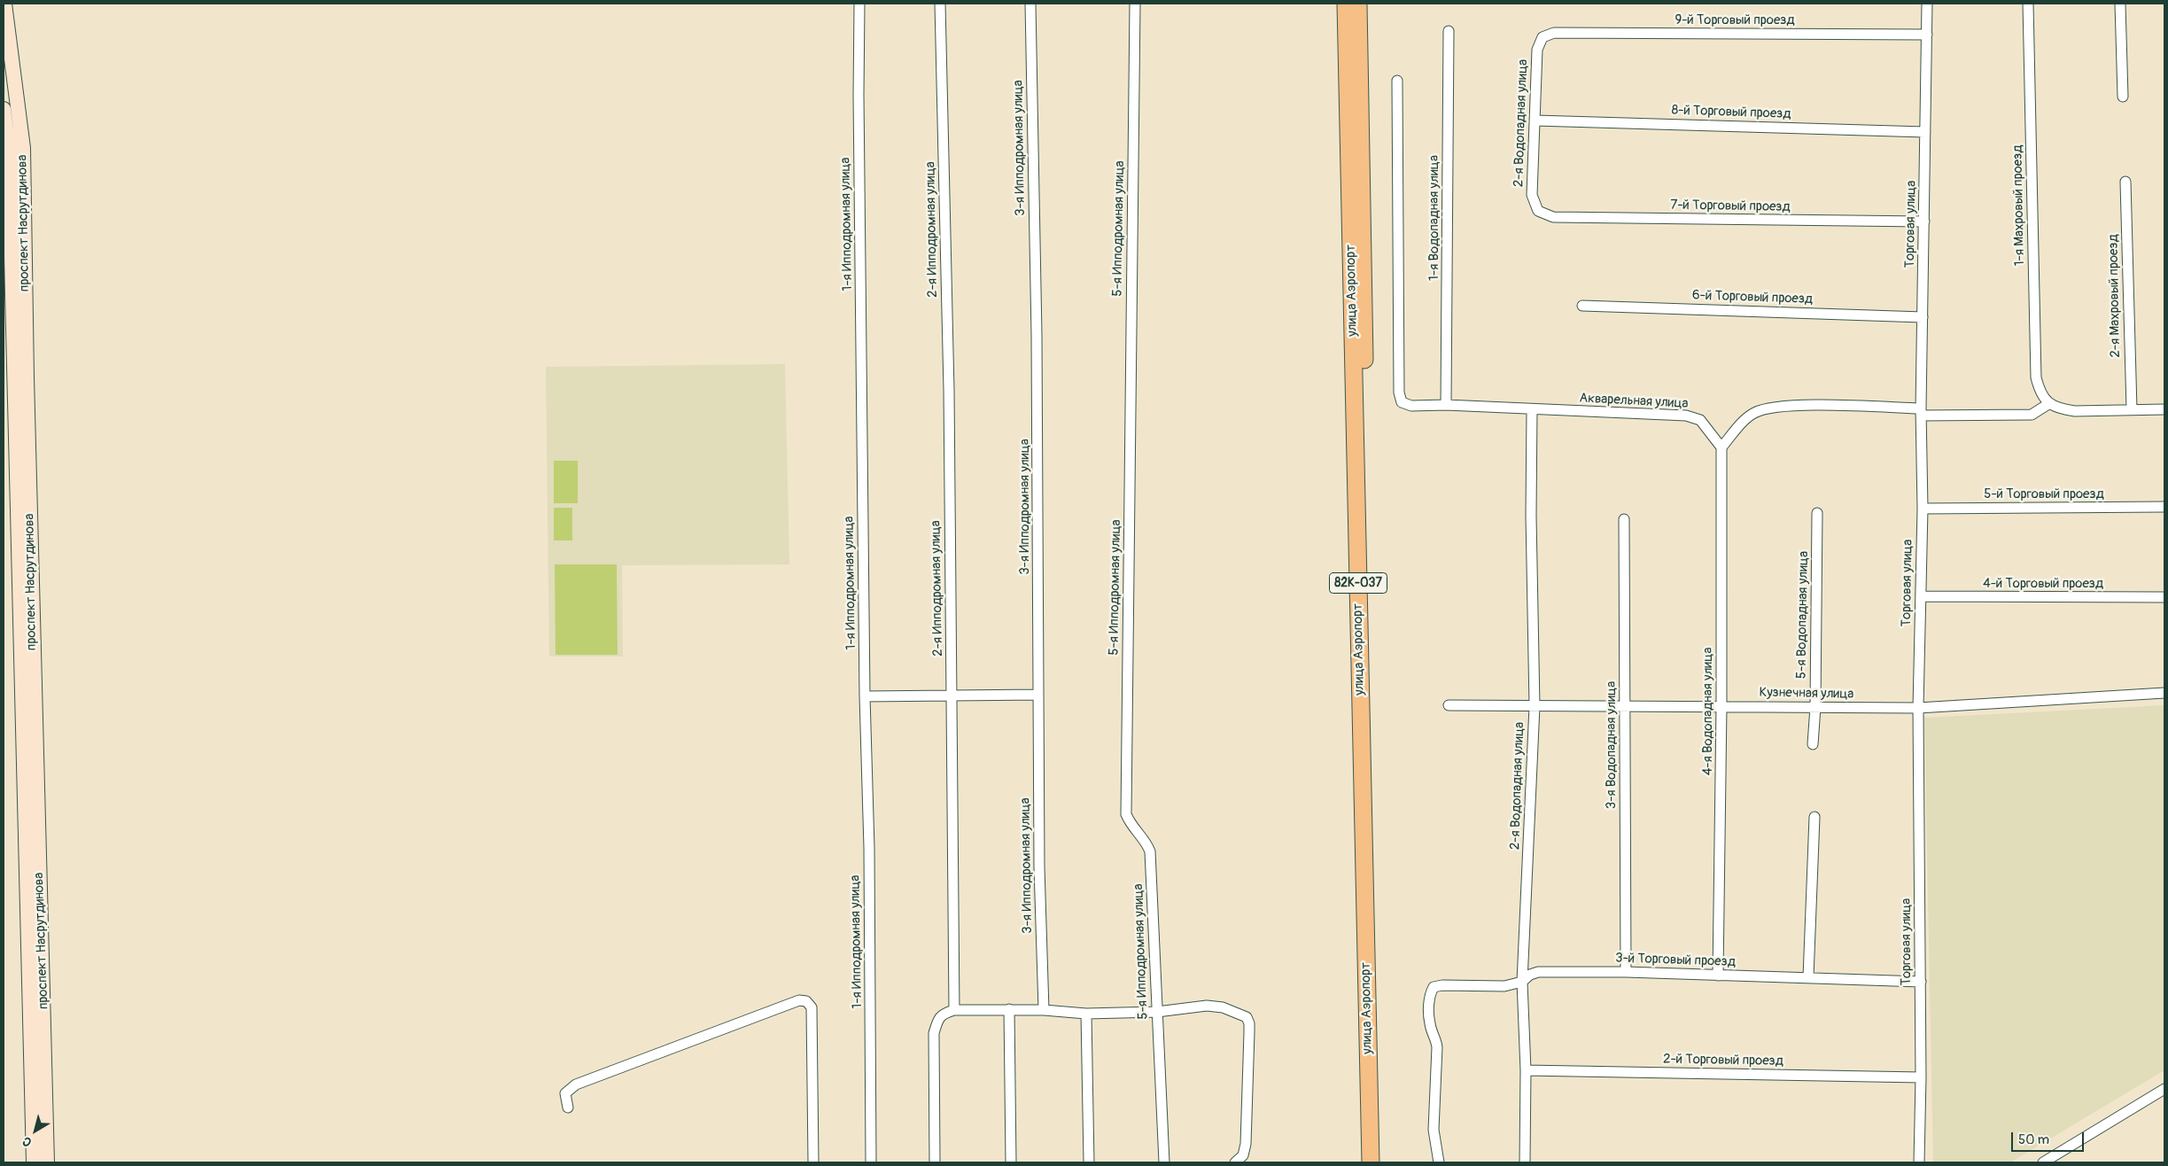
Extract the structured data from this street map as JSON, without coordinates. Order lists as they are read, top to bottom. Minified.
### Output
{"streets":{"main road":["проспект Насрутдинова","улица Аэропорт","82К-037"],"street":["9-й Торговый проезд","8-й Торговый проезд","2-я Водопадная улица","3-я Ипподромная улица","1-я Махровый проезд","7-й Торговый проезд","1-я Водопадная улица","1-я Ипподромная улица","Торговая улица","5-я Ипподромная улица","2-я Ипподромная улица","2-я Махровый проезд","6-й Торговый проезд","Акварельная улица","5-й Торговый проезд","4-й Торговый проезд","5-я Водопадная улица","Кузнечная улица","4-я Водопадная улица","3-я Водопадная улица","3-й Торговый проезд","2-й Торговый проезд"]},"crossings":[["9-й Торговый проезд","2-я Водопадная улица"],["9-й Торговый проезд","Торговая улица"],["8-й Торговый проезд","2-я Водопадная улица"],["8-й Торговый проезд","Торговая улица"],["2-я Водопадная улица","7-й Торговый проезд"],["2-я Водопадная улица","Акварельная улица"],["2-я Водопадная улица","Кузнечная улица"],["2-я Водопадная улица","3-й Торговый проезд"],["2-я Водопадная улица","2-й Торговый проезд"],["7-й Торговый проезд","Торговая улица"],["1-я Водопадная улица","Акварельная улица"],["Торговая улица","6-й Торговый проезд"],["Торговая улица","5-й Торговый проезд"],["Торговая улица","4-й Торговый проезд"],["Торговая улица","Кузнечная улица"],["Торговая улица","3-й Торговый проезд"],["Торговая улица","2-й Торговый проезд"],["Акварельная улица","4-я Водопадная улица"],["5-я Водопадная улица","Кузнечная улица"],["Кузнечная улица","4-я Водопадная улица"],["Кузнечная улица","3-я Водопадная улица"],["4-я Водопадная улица","3-й Торговый проезд"],["3-я Водопадная улица","3-й Торговый проезд"]],"scale_bar":"50 m","north":"bottom left"}
